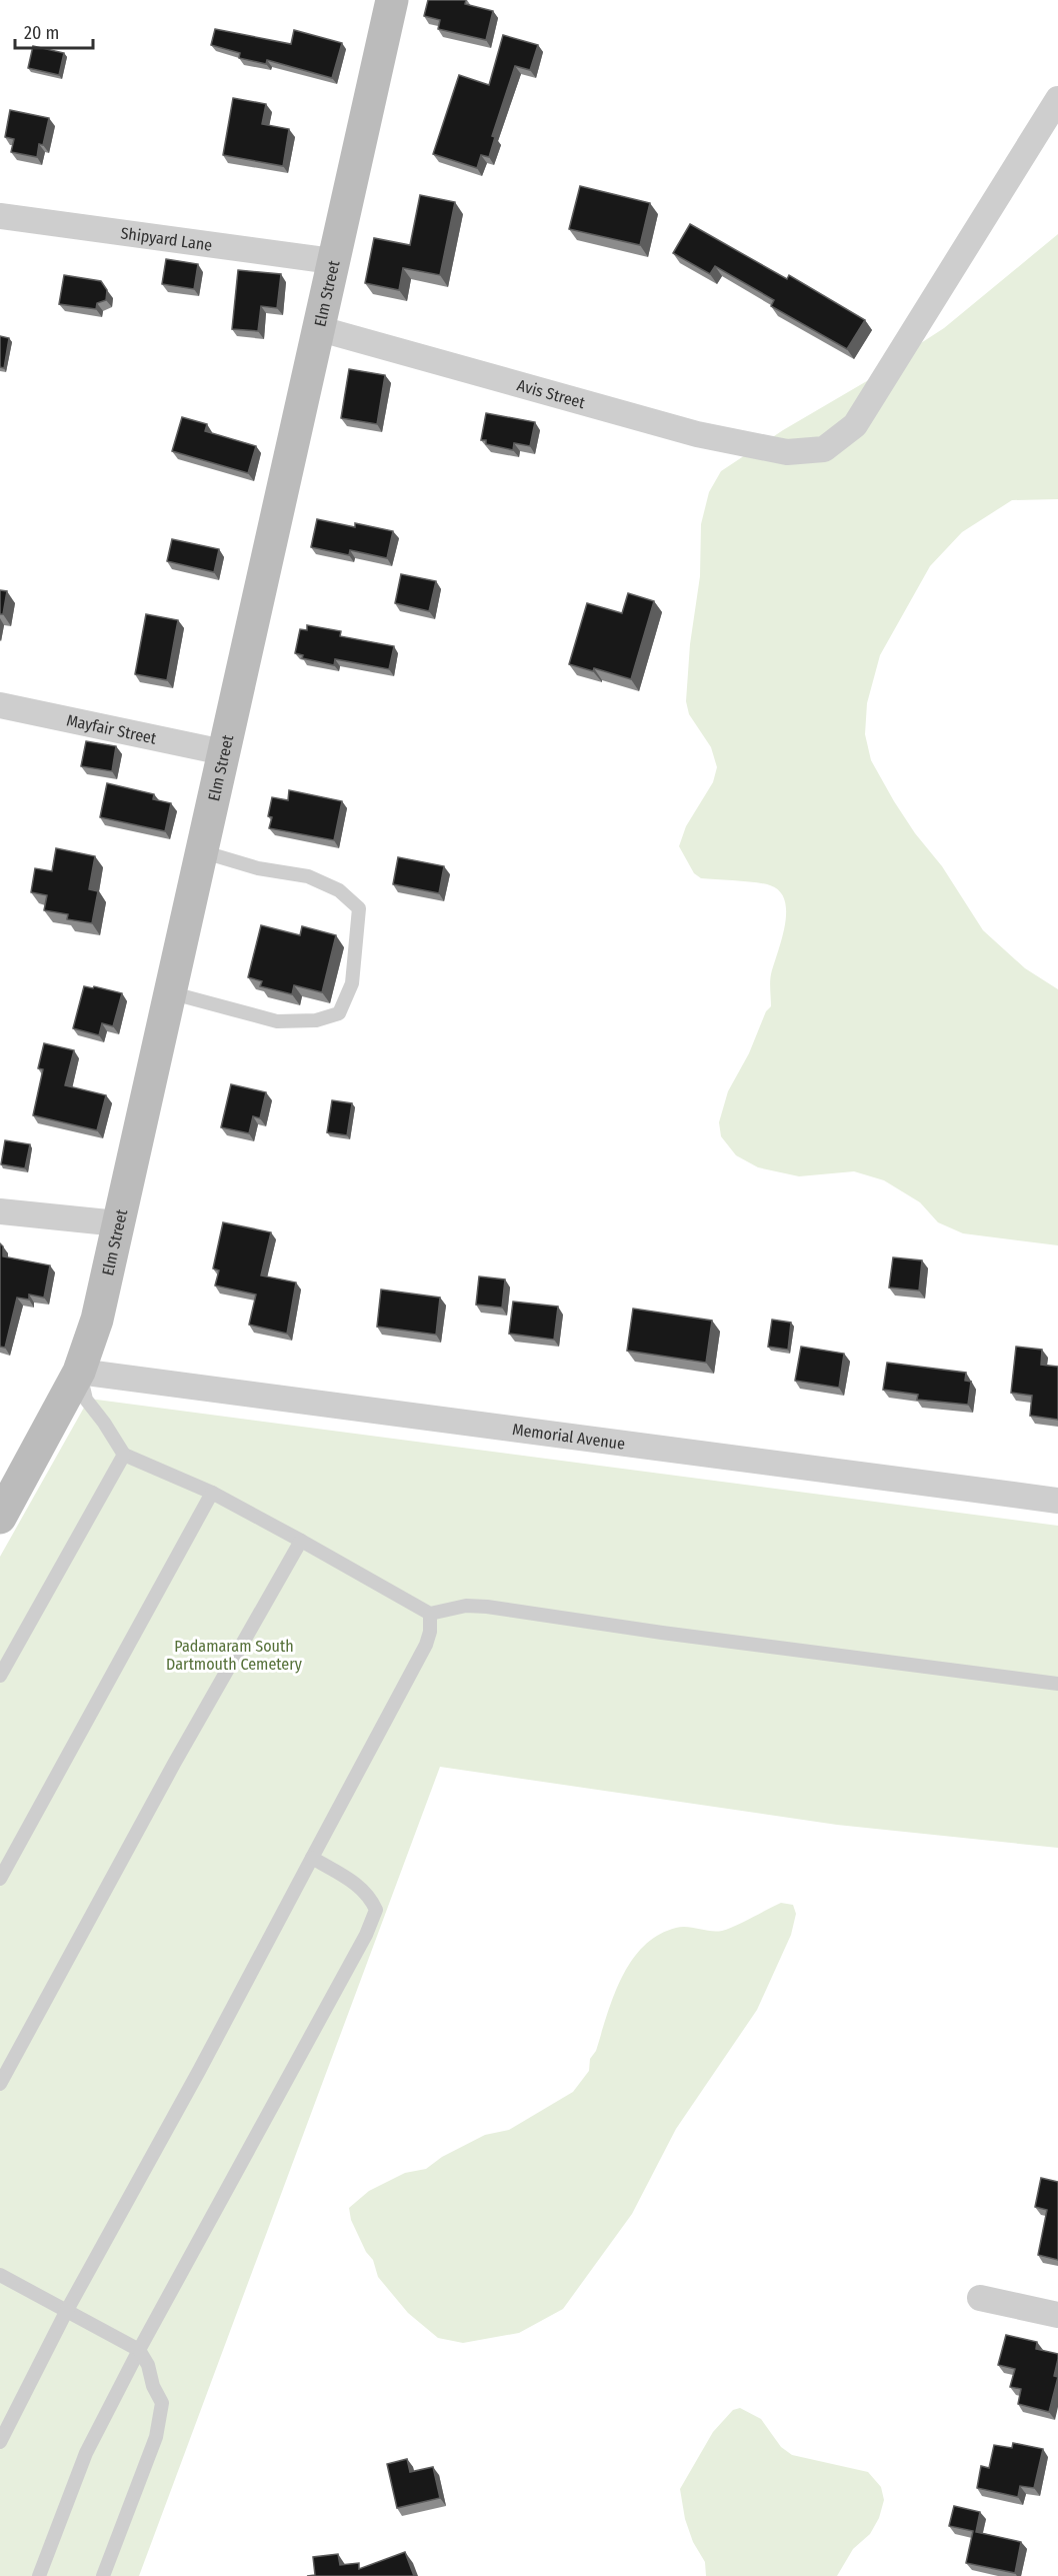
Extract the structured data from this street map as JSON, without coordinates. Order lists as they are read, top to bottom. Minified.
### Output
{"streets":{"street":["Shipyard Lane","Elm Street","Avis Street","Mayfair Street","Memorial Avenue"]},"crossings":[["Shipyard Lane","Elm Street"],["Elm Street","Avis Street"],["Elm Street","Mayfair Street"],["Elm Street","Memorial Avenue"]],"parks":["Padamaram South Dartmouth Cemetery"],"scale_bar":"20 m"}
